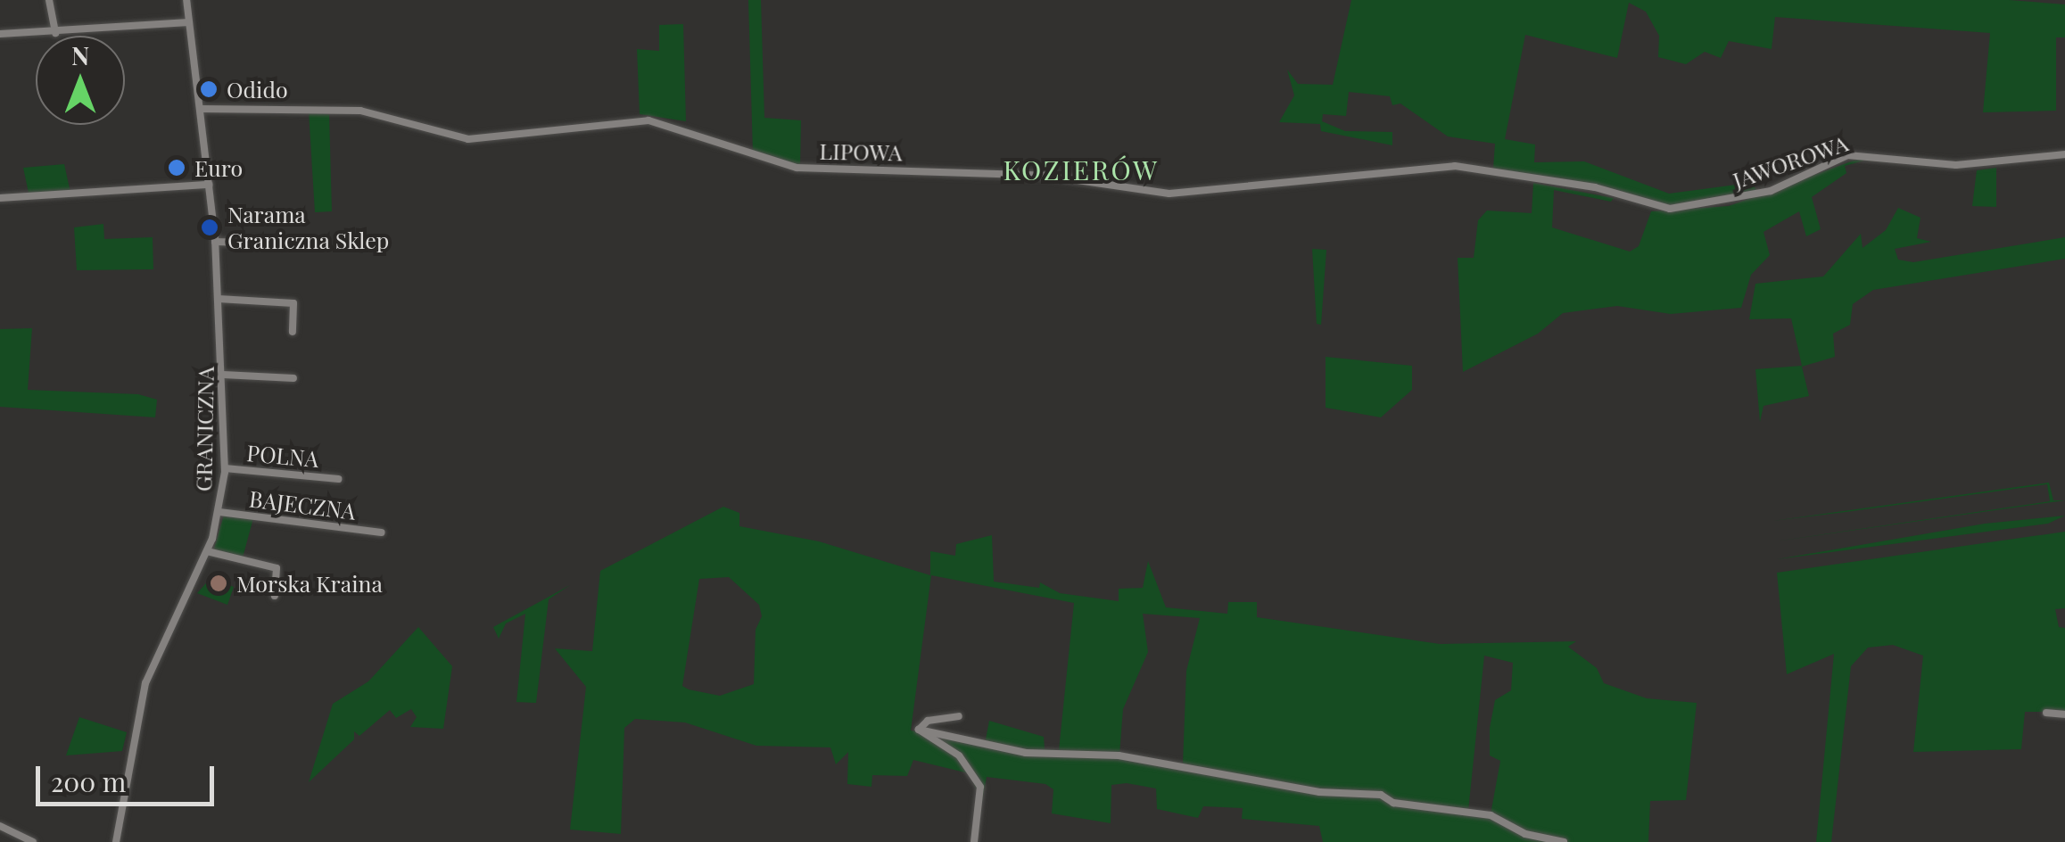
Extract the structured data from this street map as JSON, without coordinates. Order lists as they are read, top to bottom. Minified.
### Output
{"streets":{"street":["LIPOWA","JAWOROWA","GRANICZNA","POLNA","BAJECZNA"]},"crossings":[["LIPOWA","JAWOROWA"],["LIPOWA","GRANICZNA"],["GRANICZNA","POLNA"],["GRANICZNA","BAJECZNA"]],"districts":["KOZIERÓW"],"places":["Odido","Euro","Narama Graniczna Sklep","Morska Kraina"],"scale_bar":"200 m","north":"top"}
